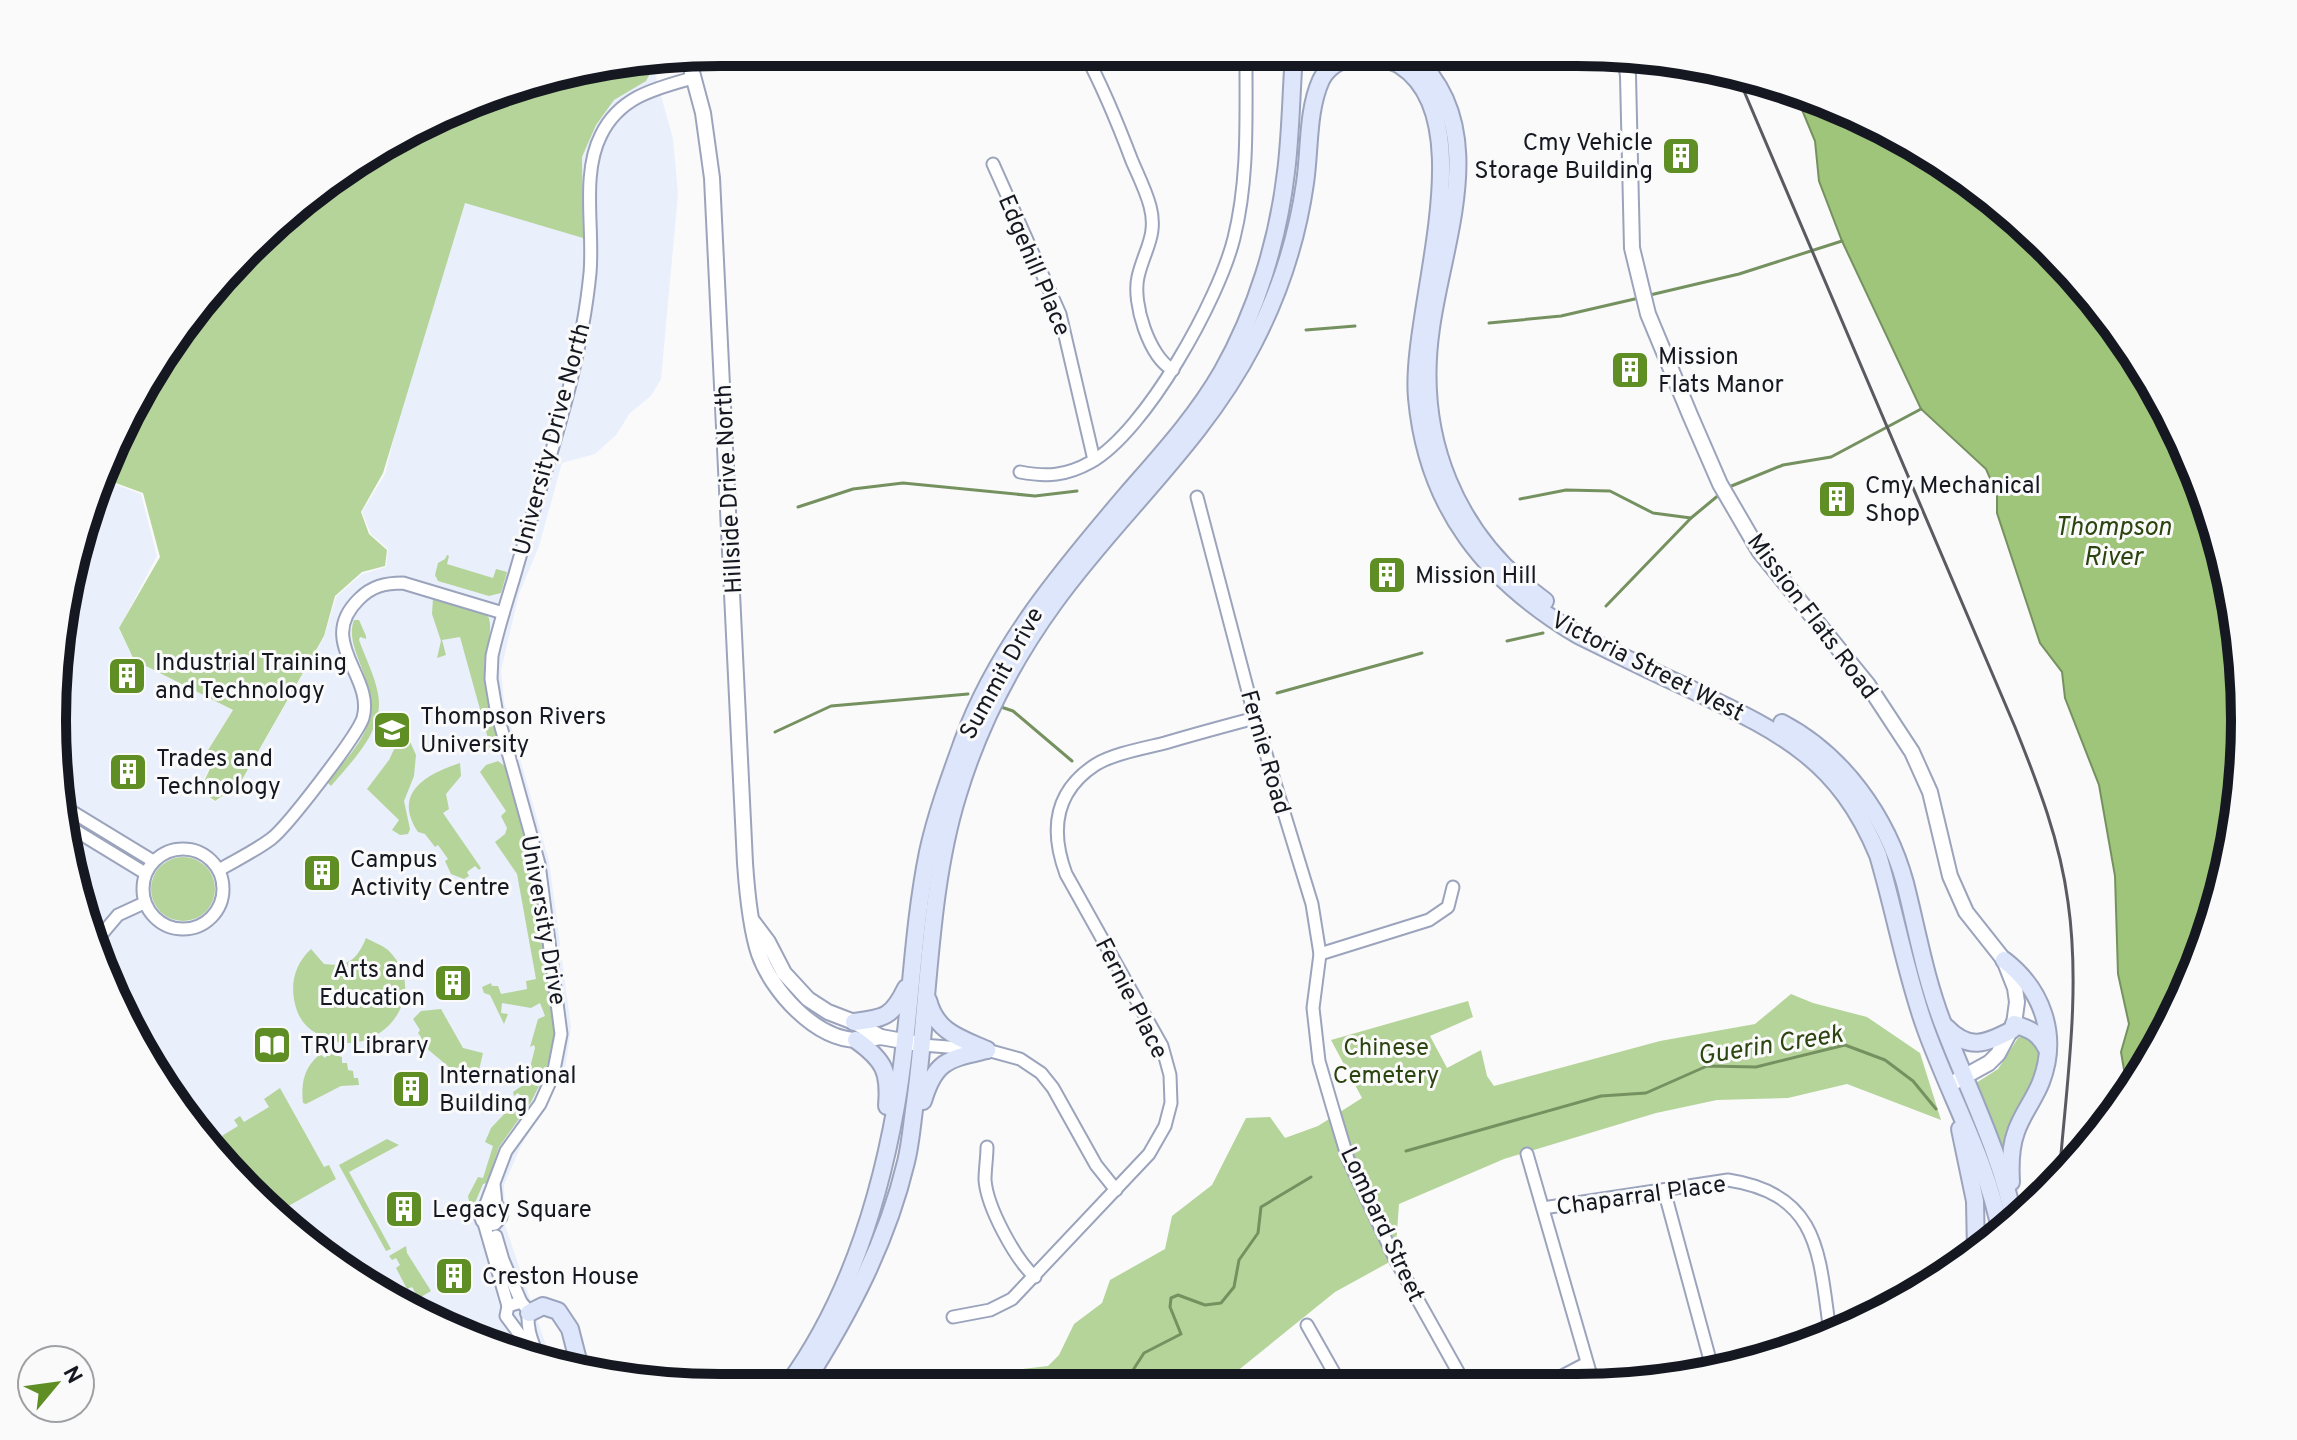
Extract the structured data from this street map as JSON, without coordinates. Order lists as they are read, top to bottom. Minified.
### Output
{"streets":{"main road":["Victoria Street West","Summit Drive"],"street":["Edgehill Place","University Drive North","Hillside Drive North","Mission Flats Road","Fernie Road","University Drive","Fernie Place","Chaparral Place","Lombard Street"]},"crossings":[["University Drive North","University Drive"],["Hillside Drive North","Summit Drive"],["Fernie Road","Fernie Place"],["Fernie Road","Lombard Street"]],"water":["Thompson River","Guerin Creek"],"parks":["Chinese Cemetery"],"places":{"building":["Cmy Vehicle Storage Building","Mission Flats Manor","Cmy Mechanical Shop","Mission Hill","Industrial Training and Technology","Trades and Technology","Campus Activity Centre","Arts and Education","International Building","Legacy Square","Creston House"],"school or university":["Thompson Rivers University"],"library":["TRU Library"]},"north":"top right"}
